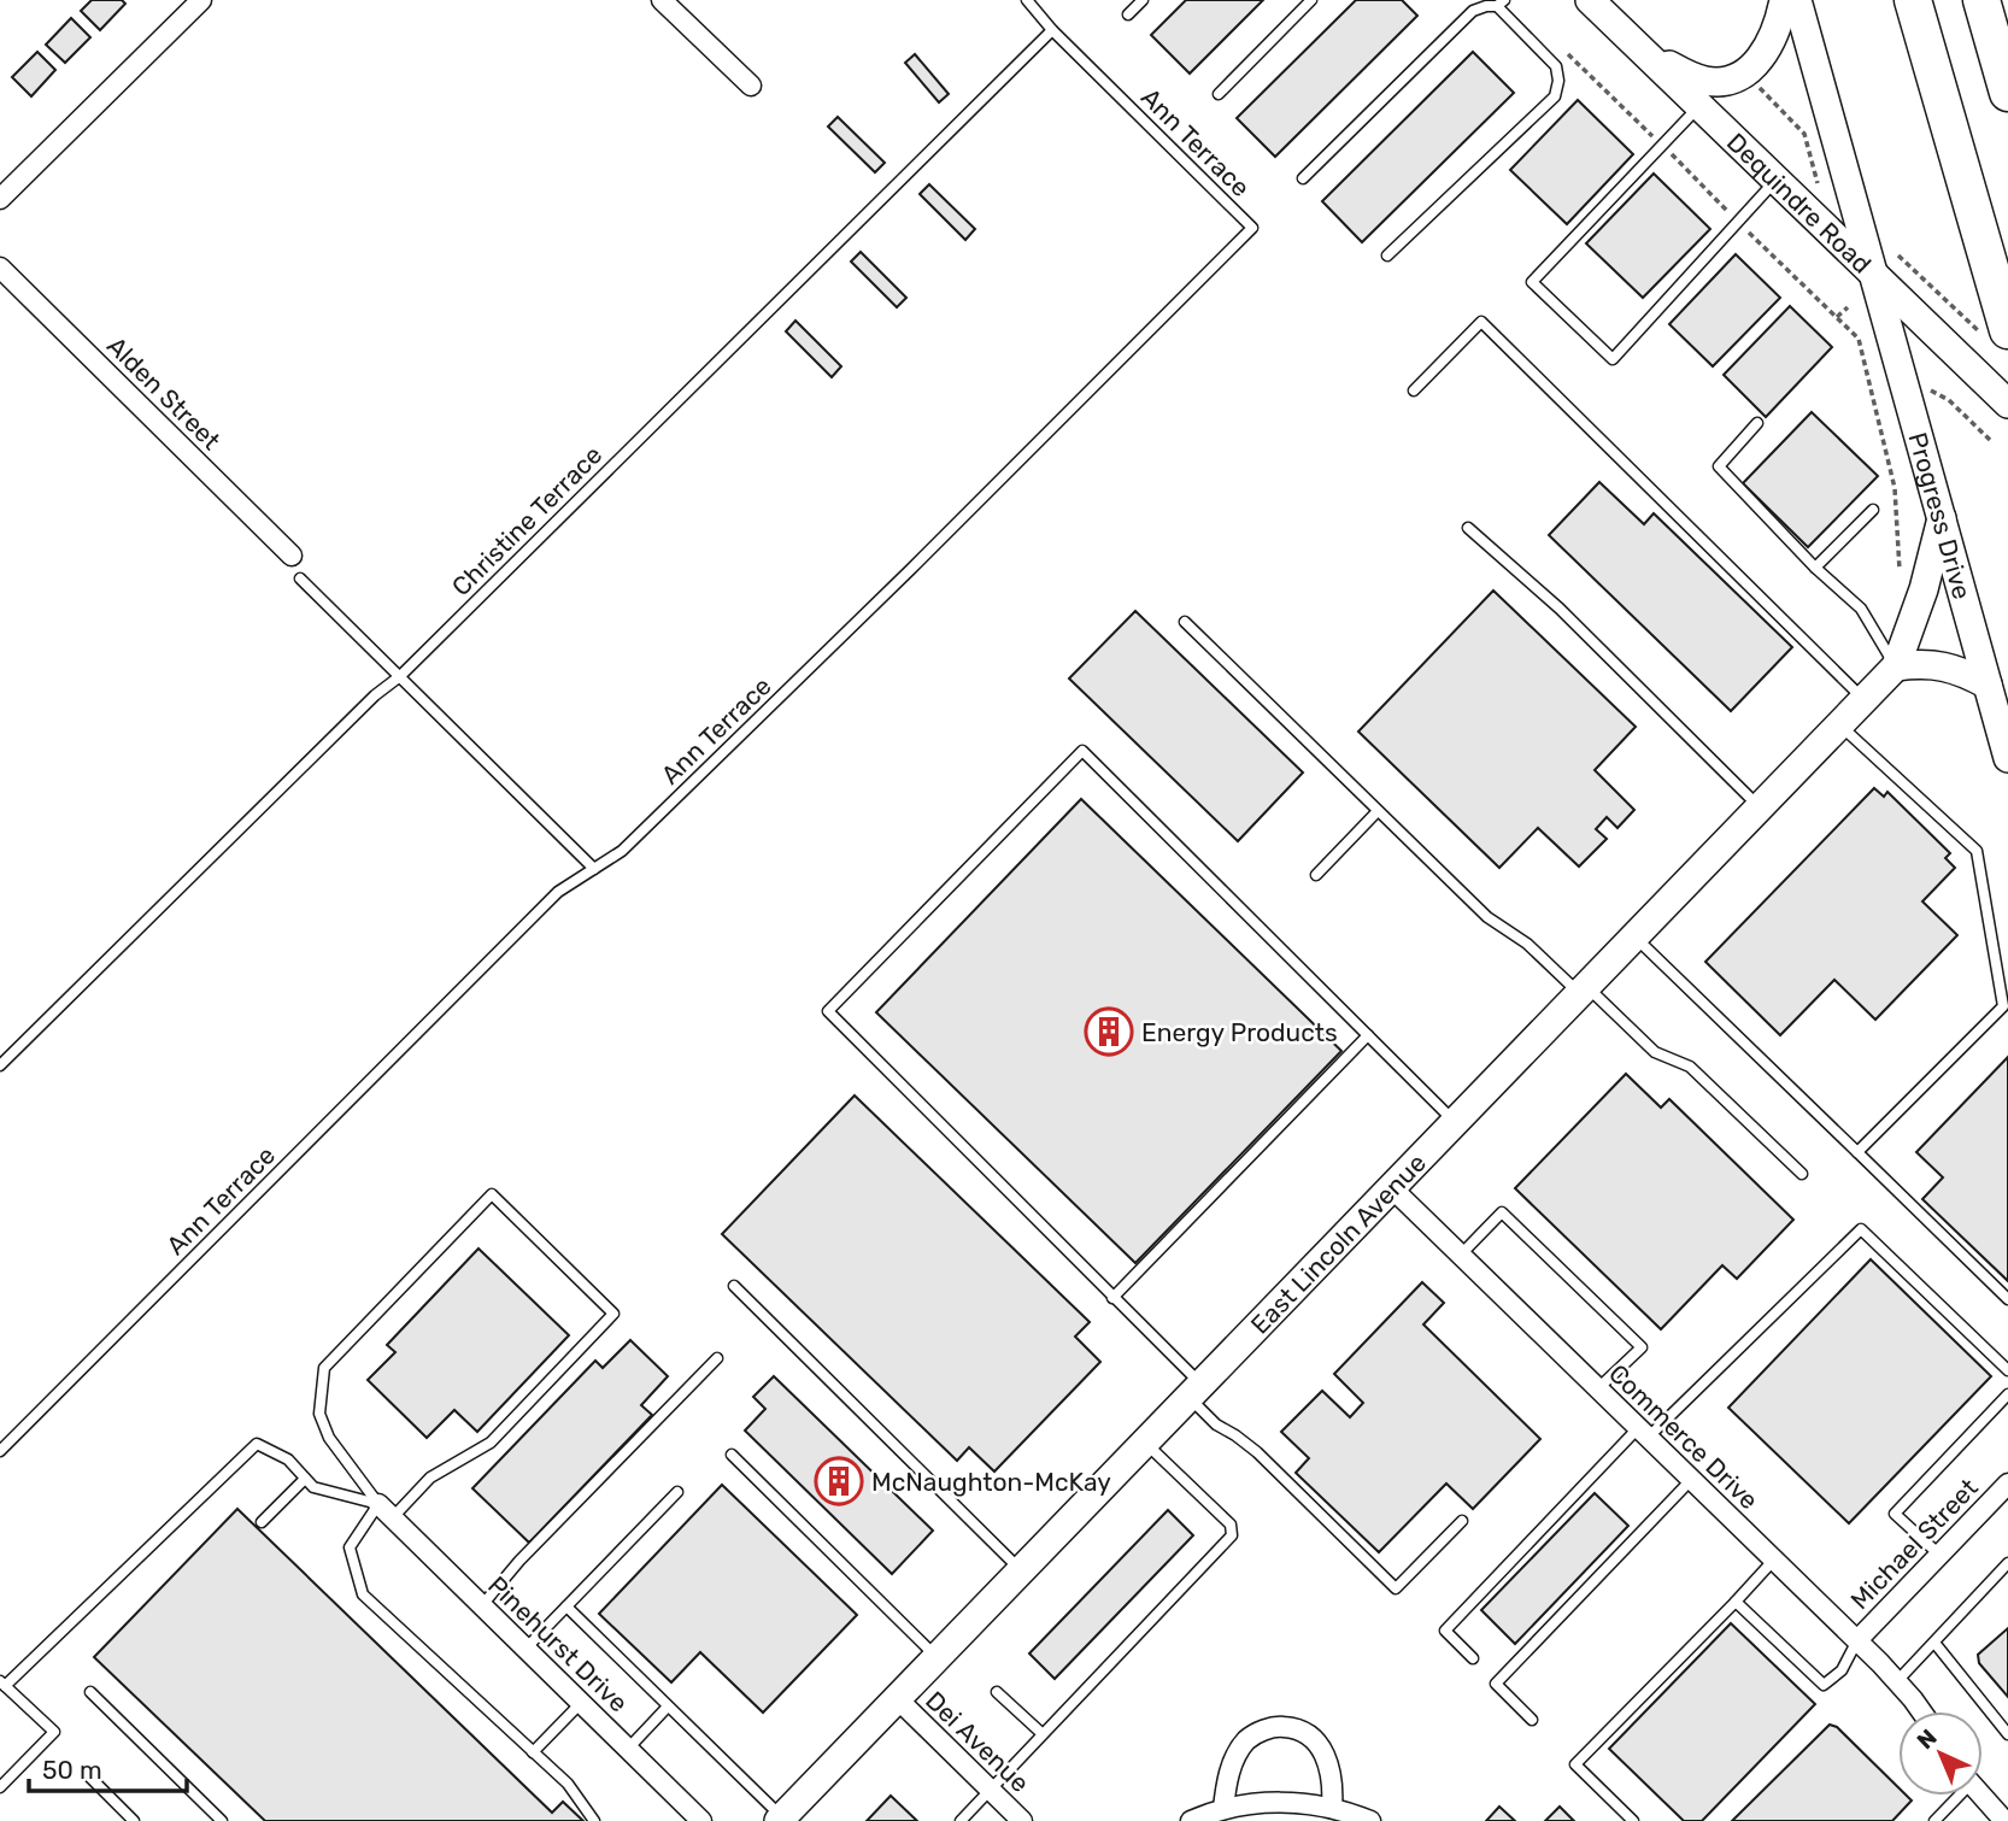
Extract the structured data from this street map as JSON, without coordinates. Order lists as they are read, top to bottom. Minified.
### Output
{"streets":{"street":["Dequindre Road","Alden Street","Progress Drive","East Lincoln Avenue","Commerce Drive","Michael Street","Pinehurst Drive","Dei Avenue"],"lane":["Ann Terrace","Christine Terrace"]},"crossings":[["Ann Terrace","Christine Terrace"],["Dequindre Road","Progress Drive"],["Progress Drive","East Lincoln Avenue"],["East Lincoln Avenue","Commerce Drive"],["East Lincoln Avenue","Dei Avenue"],["Commerce Drive","Michael Street"]],"places":{"building":["Energy Products","McNaughton-McKay"]},"scale_bar":"50 m","north":"top left"}
